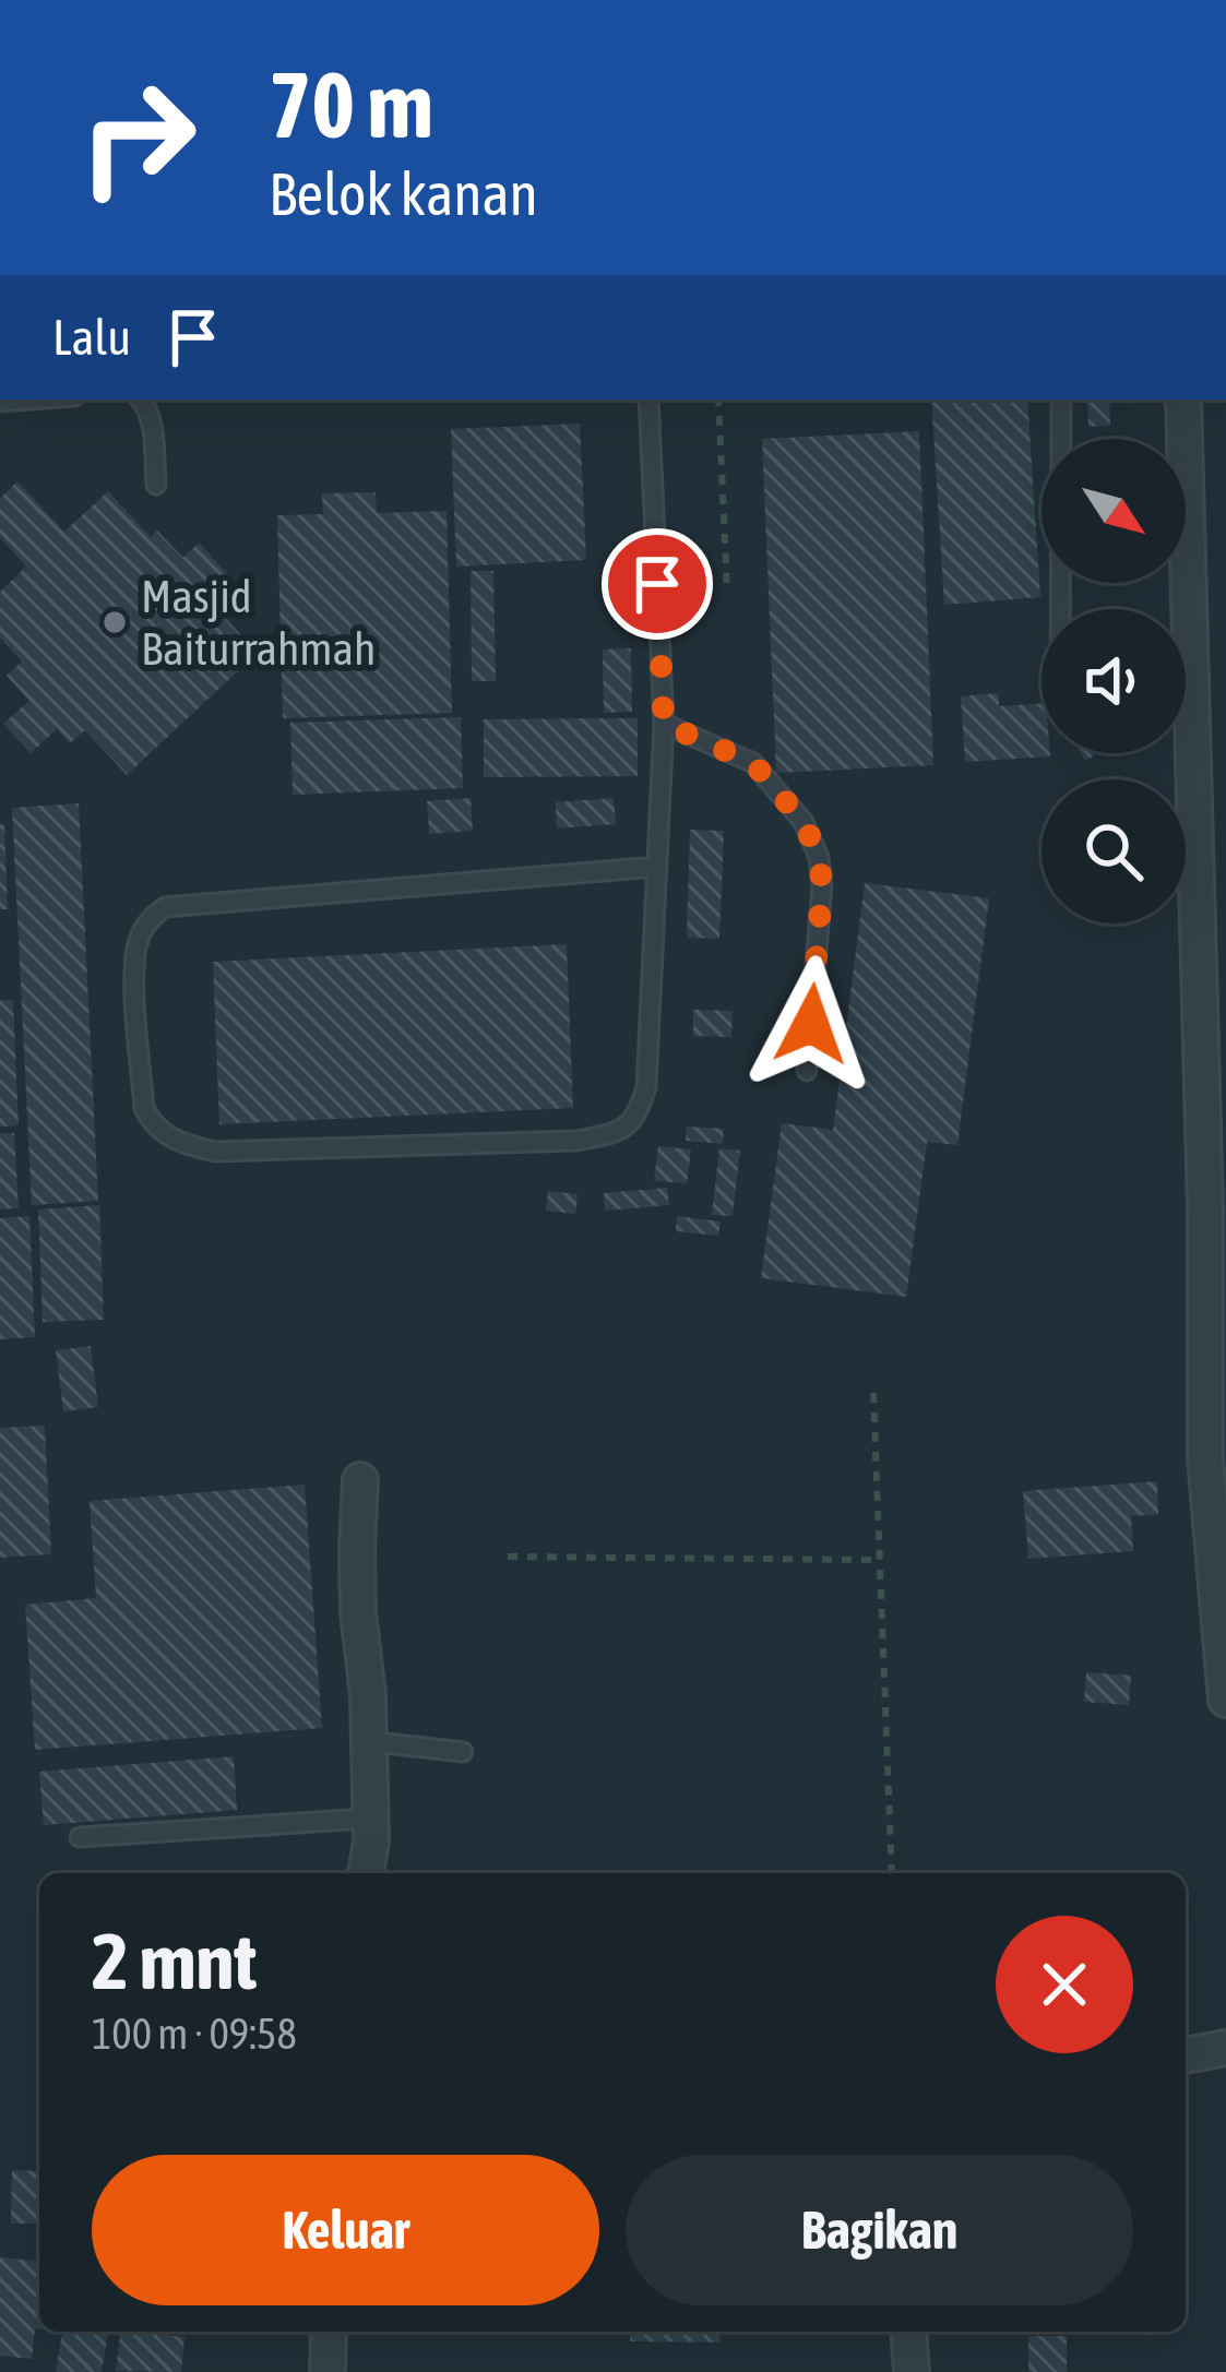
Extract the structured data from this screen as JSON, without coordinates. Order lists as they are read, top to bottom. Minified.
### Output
{"places":["Masjid Baiturrahmah"],"north":"bottom right","page":{"turn":["70 m","Belok kanan"],"then":"Lalu","heading":["2 mnt","100 m · 09:58"],"buttons":["Keluar","Bagikan"]}}
